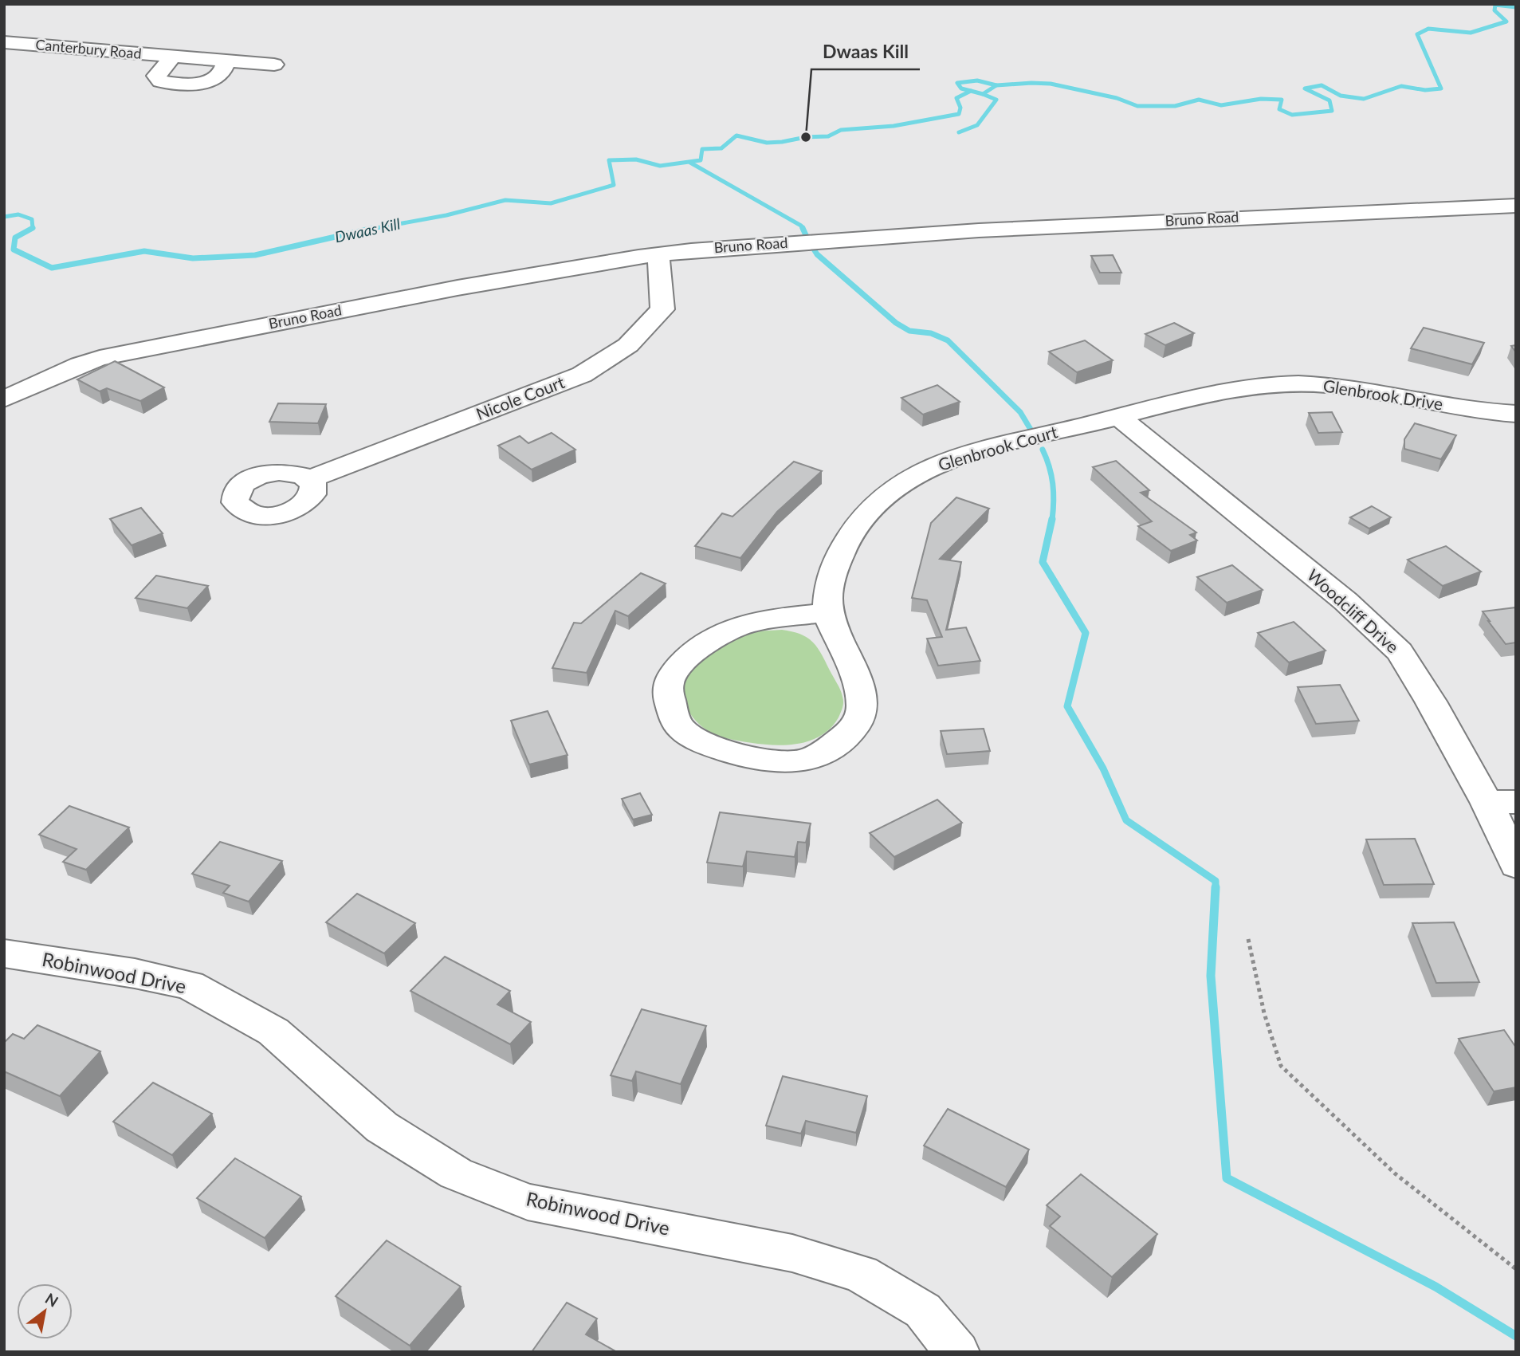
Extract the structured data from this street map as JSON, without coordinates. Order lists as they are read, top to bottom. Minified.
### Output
{"streets":{"street":["Canterbury Road","Bruno Road","Glenbrook Drive","Nicole Court","Glenbrook Court","Woodcliff Drive","Robinwood Drive"]},"crossings":[["Bruno Road","Nicole Court"],["Glenbrook Drive","Glenbrook Court"],["Glenbrook Drive","Woodcliff Drive"],["Glenbrook Court","Woodcliff Drive"]],"water":["Dwaas Kill"],"places":["Dwaas Kill"],"north":"top right"}
